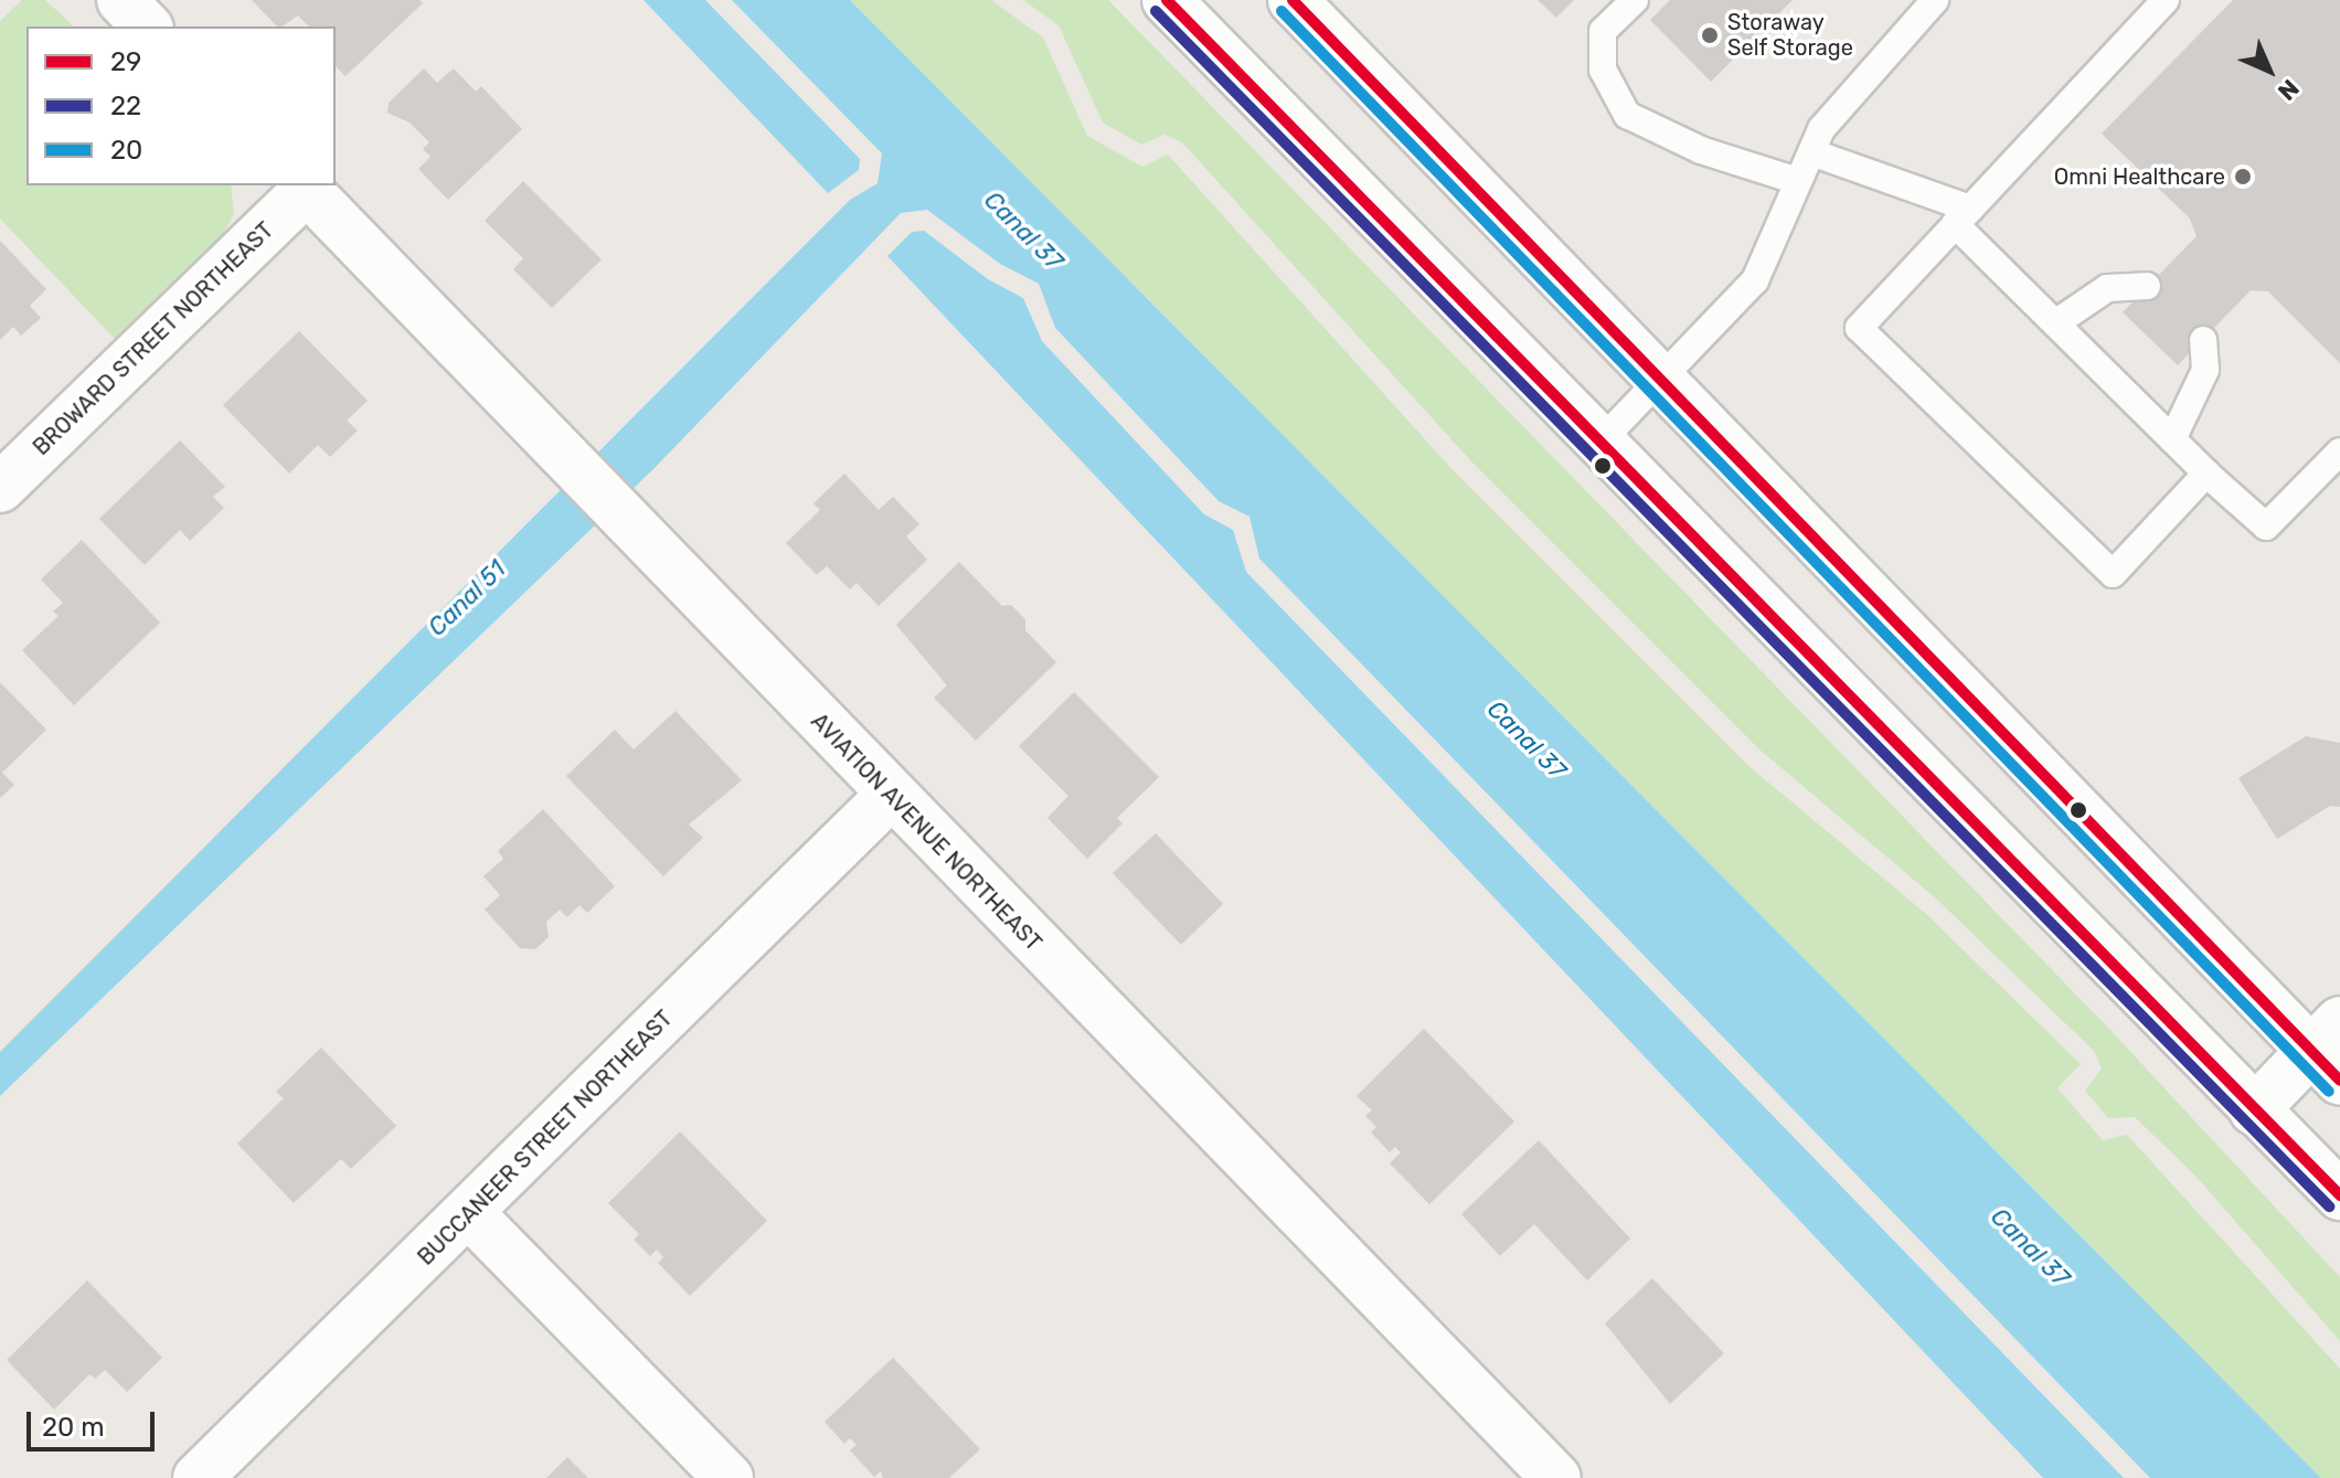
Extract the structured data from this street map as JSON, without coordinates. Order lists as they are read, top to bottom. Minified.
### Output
{"streets":{"street":["BROWARD STREET NORTHEAST","AVIATION AVENUE NORTHEAST","BUCCANEER STREET NORTHEAST"]},"crossings":[["BROWARD STREET NORTHEAST","AVIATION AVENUE NORTHEAST"],["AVIATION AVENUE NORTHEAST","BUCCANEER STREET NORTHEAST"]],"water":["Canal 37","Canal 51"],"places":["Storaway Self Storage","Omni Healthcare"],"lines":["transit line 29","transit line 22","transit line 20"],"legend":["29","22","20"],"scale_bar":"20 m","north":"bottom right"}
